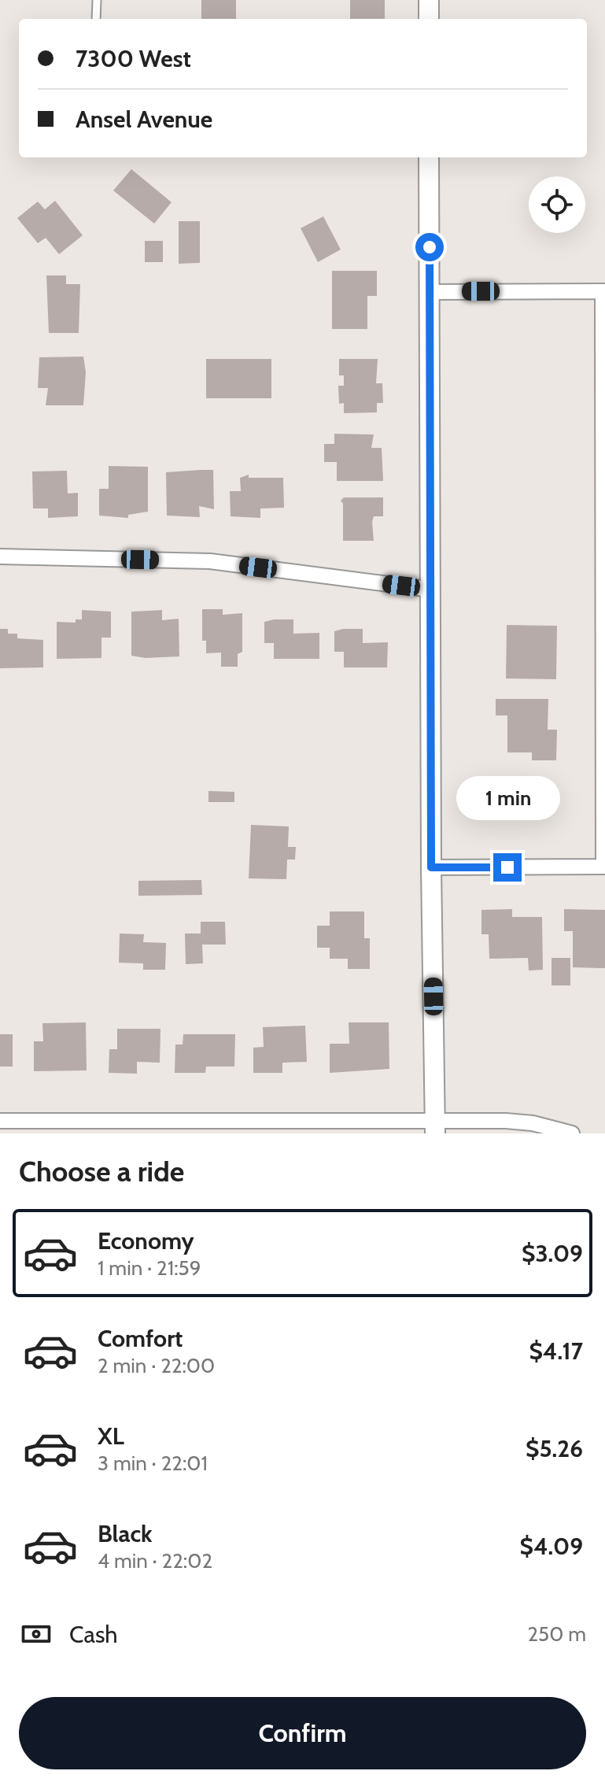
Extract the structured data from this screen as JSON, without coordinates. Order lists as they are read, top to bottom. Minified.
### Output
{"page":{"banner":["7300 West","Ansel Avenue"],"bubble":"1 min","heading":"Choose a ride","list":[{"name":"Economy","note":"1 min · 21:59","value":"$3.09"},{"name":"Comfort","note":"2 min · 22:00","value":"$4.17"},{"name":"XL","note":"3 min · 22:01","value":"$5.26"},{"name":"Black","note":"4 min · 22:02","value":"$4.09"}],"pay":["Cash","250 m"],"buttons":"Confirm"}}
